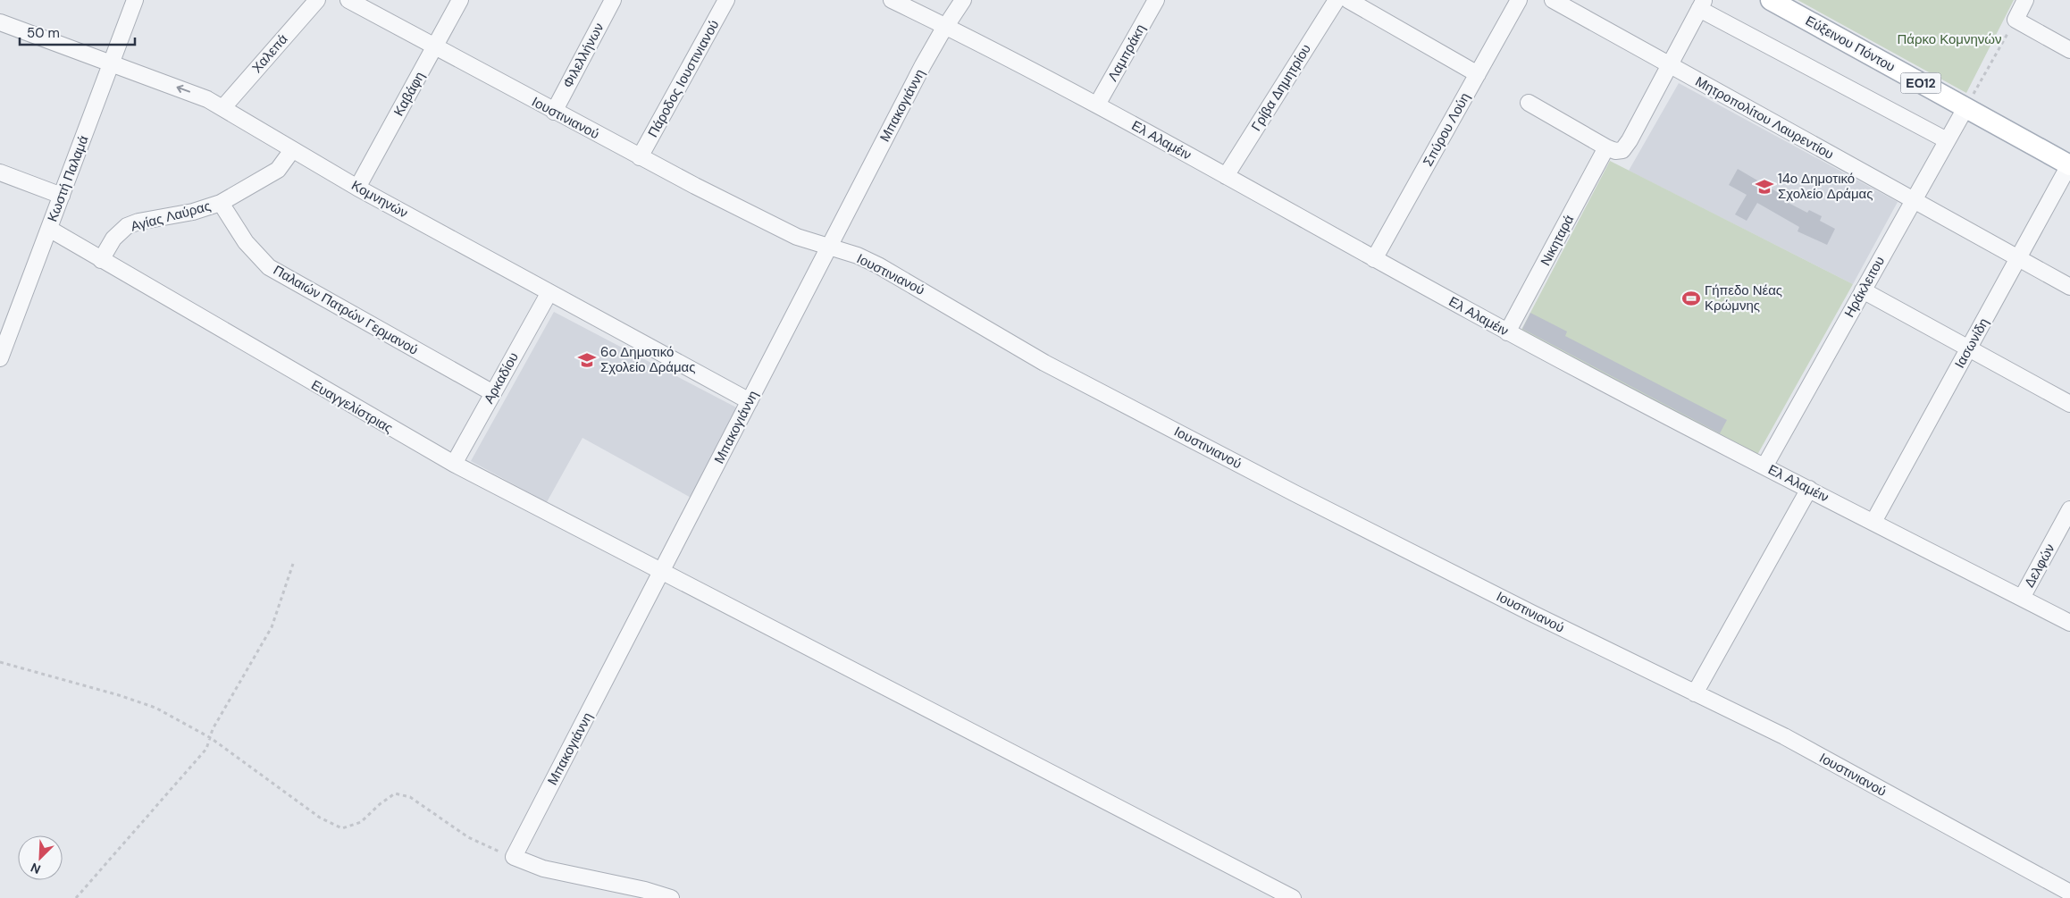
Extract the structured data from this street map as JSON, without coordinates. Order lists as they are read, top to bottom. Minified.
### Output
{"streets":{"main road":["Εύξεινου Πόντου","ΕΟ12"],"street":["Λαμπράκη","Χαλεπά","Φιλελλήνων","Πάροδος Ιουστινιανού","Γρίβα Δημητρίου","Καβάφη","Μπακογιάννη","Ιουστινιανού","Μητροπολίτου Λαυρεντίου","Σπύρου Λούη","Ελ Αλαμέιν","Κωστή Παλαμά","Κομνηνών","Αγίας Λαύρας","Νικηταρά","Ηράκλειτου","Παλαιών Πατρών Γερμανού","Ιασωνίδη","Αρκαδίου","Ευαγγελίστριας","Δελφών"]},"crossings":[["Εύξεινου Πόντου","Ηράκλειτου"],["Εύξεινου Πόντου","Ιασωνίδη"],["Λαμπράκη","Ελ Αλαμέιν"],["Χαλεπά","Κομνηνών"],["Φιλελλήνων","Ιουστινιανού"],["Πάροδος Ιουστινιανού","Ιουστινιανού"],["Γρίβα Δημητρίου","Ελ Αλαμέιν"],["Καβάφη","Ιουστινιανού"],["Καβάφη","Κομνηνών"],["Μπακογιάννη","Ιουστινιανού"],["Μπακογιάννη","Ελ Αλαμέιν"],["Μπακογιάννη","Κομνηνών"],["Μπακογιάννη","Ευαγγελίστριας"],["Μητροπολίτου Λαυρεντίου","Ηράκλειτου"],["Μητροπολίτου Λαυρεντίου","Ιασωνίδη"],["Σπύρου Λούη","Ελ Αλαμέιν"],["Ελ Αλαμέιν","Νικηταρά"],["Ελ Αλαμέιν","Ηράκλειτου"],["Ελ Αλαμέιν","Ιασωνίδη"],["Ελ Αλαμέιν","Δελφών"],["Κωστή Παλαμά","Κομνηνών"],["Κωστή Παλαμά","Ευαγγελίστριας"],["Κομνηνών","Αγίας Λαύρας"],["Κομνηνών","Αρκαδίου"],["Αγίας Λαύρας","Παλαιών Πατρών Γερμανού"],["Αγίας Λαύρας","Ευαγγελίστριας"],["Παλαιών Πατρών Γερμανού","Αρκαδίου"],["Αρκαδίου","Ευαγγελίστριας"]],"parks":["Πάρκο Κομνηνών"],"places":{"school or university":["14ο Δημοτικό Σχολείο Δράμας","6o Δημοτικό Σχολείο Δράμας"],"sports":["Γήπεδο Νέας Κρώμνης"]},"scale_bar":"50 m","north":"bottom left"}
